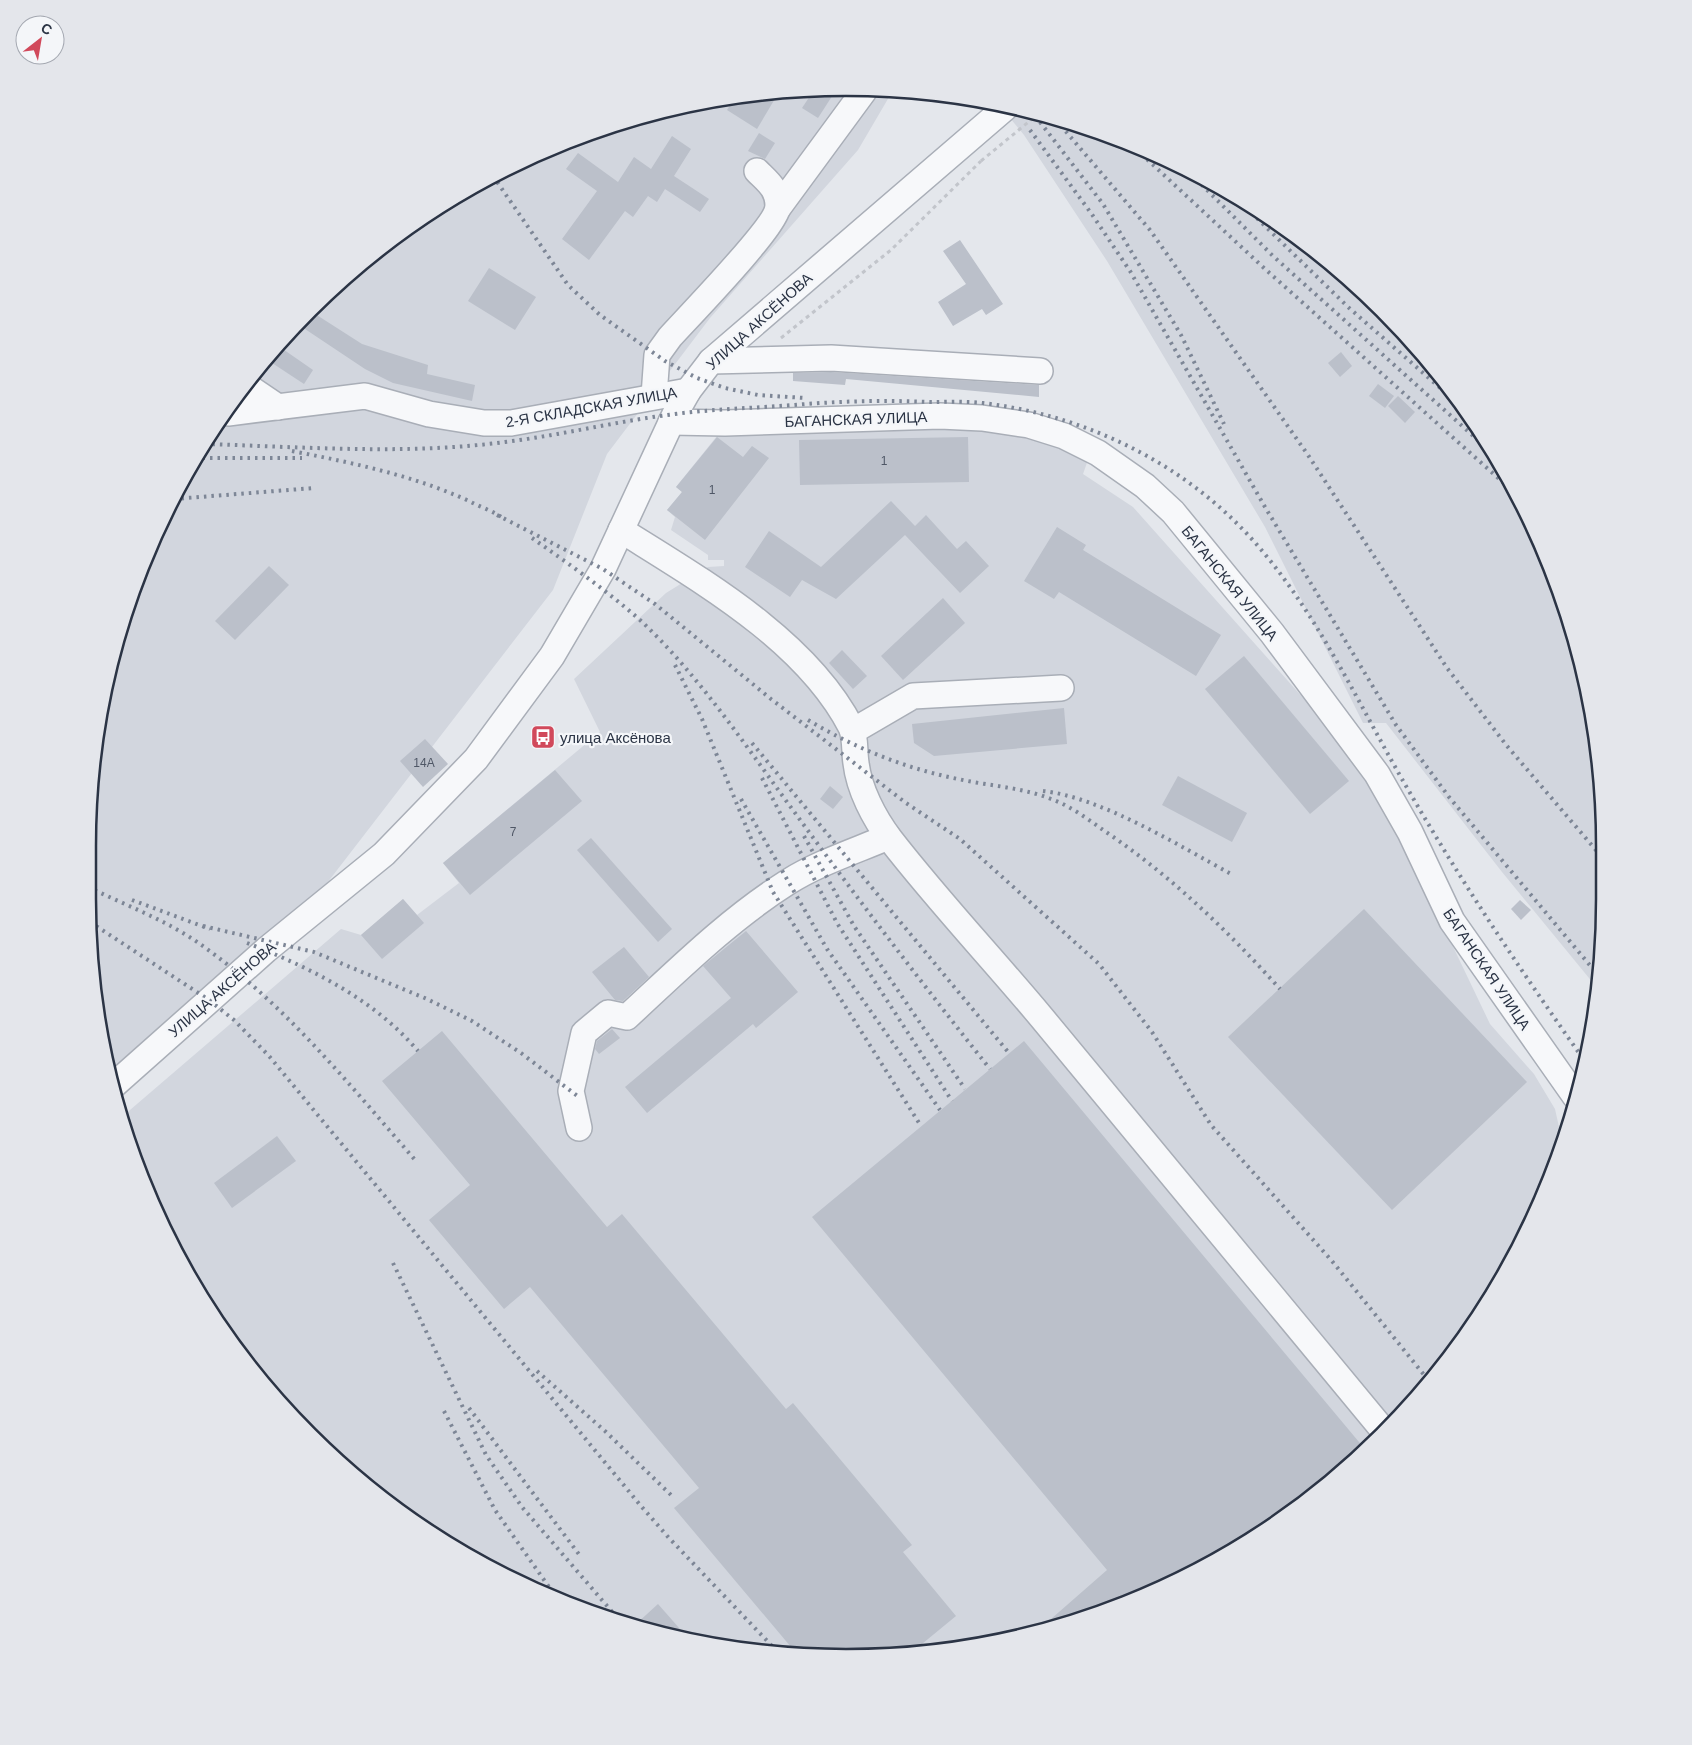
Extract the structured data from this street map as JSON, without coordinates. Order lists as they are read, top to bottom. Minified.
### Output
{"streets":{"street":["УЛИЦА АКСЁНОВА","2-Я СКЛАДСКАЯ УЛИЦА","БАГАНСКАЯ УЛИЦА"]},"crossings":[["УЛИЦА АКСЁНОВА","2-Я СКЛАДСКАЯ УЛИЦА"],["УЛИЦА АКСЁНОВА","БАГАНСКАЯ УЛИЦА"]],"places":{"bus stop":["улица Аксёнова"]},"house_numbers":["1","1","14А","7"],"north":"top right"}
